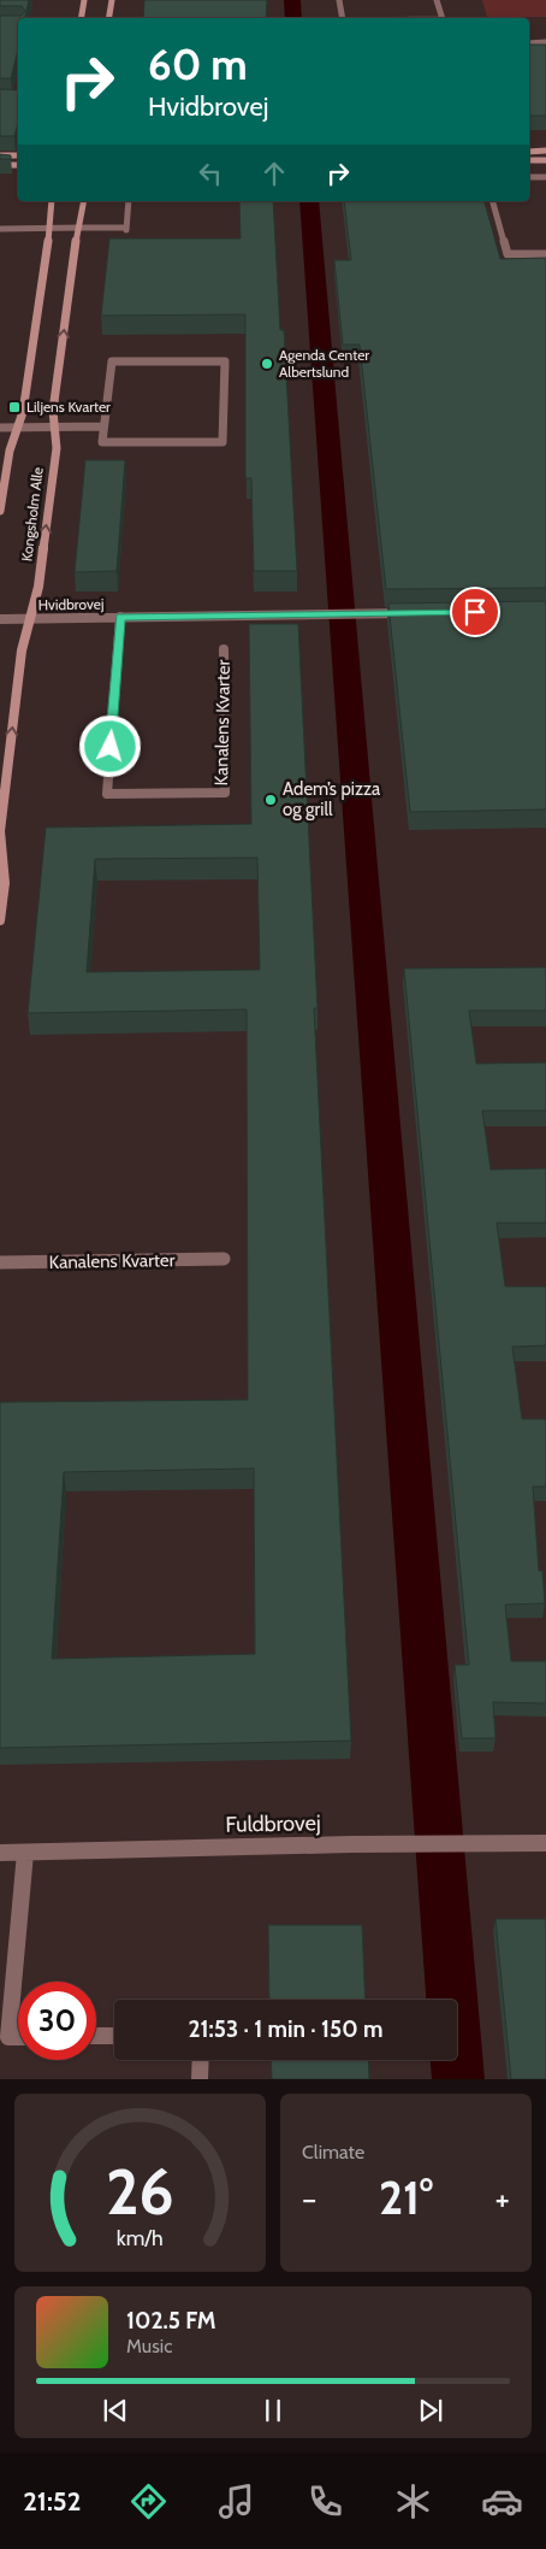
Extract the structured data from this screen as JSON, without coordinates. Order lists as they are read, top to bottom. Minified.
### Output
{"streets":{"street":["Kongsholm Alle","Hvidbrovej","Kanalens Kvarter","Fuldbrovej"]},"crossings":[["Kongsholm Alle","Hvidbrovej"],["Hvidbrovej","Kanalens Kvarter"]],"places":{"other":["Agenda Center Albertslund","Adem’s pizza og grill"],"transit":["Liljens Kvarter"]},"page":{"turn":["60 m","Hvidbrovej"],"limit":"30","trip":"21:53 · 1 min · 150 m","tile":"Climate","heat":["−","21°","+"],"song":["102.5 FM","Music"],"tabs":"21:52","gauge":["26","km/h"]}}
